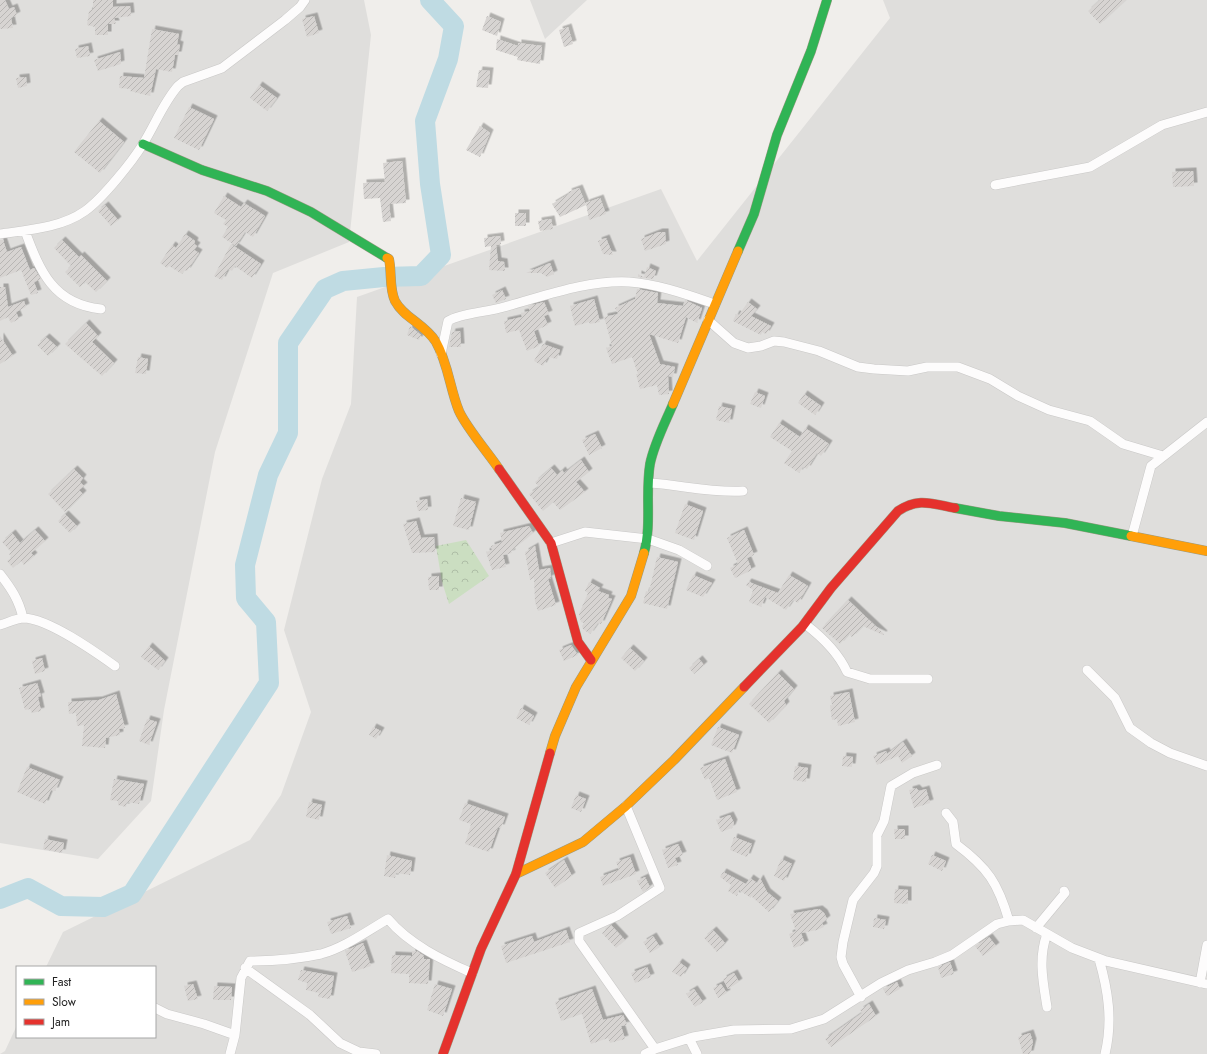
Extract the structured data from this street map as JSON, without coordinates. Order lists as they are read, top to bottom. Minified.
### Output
{"legend":["Fast","Slow","Jam"]}
